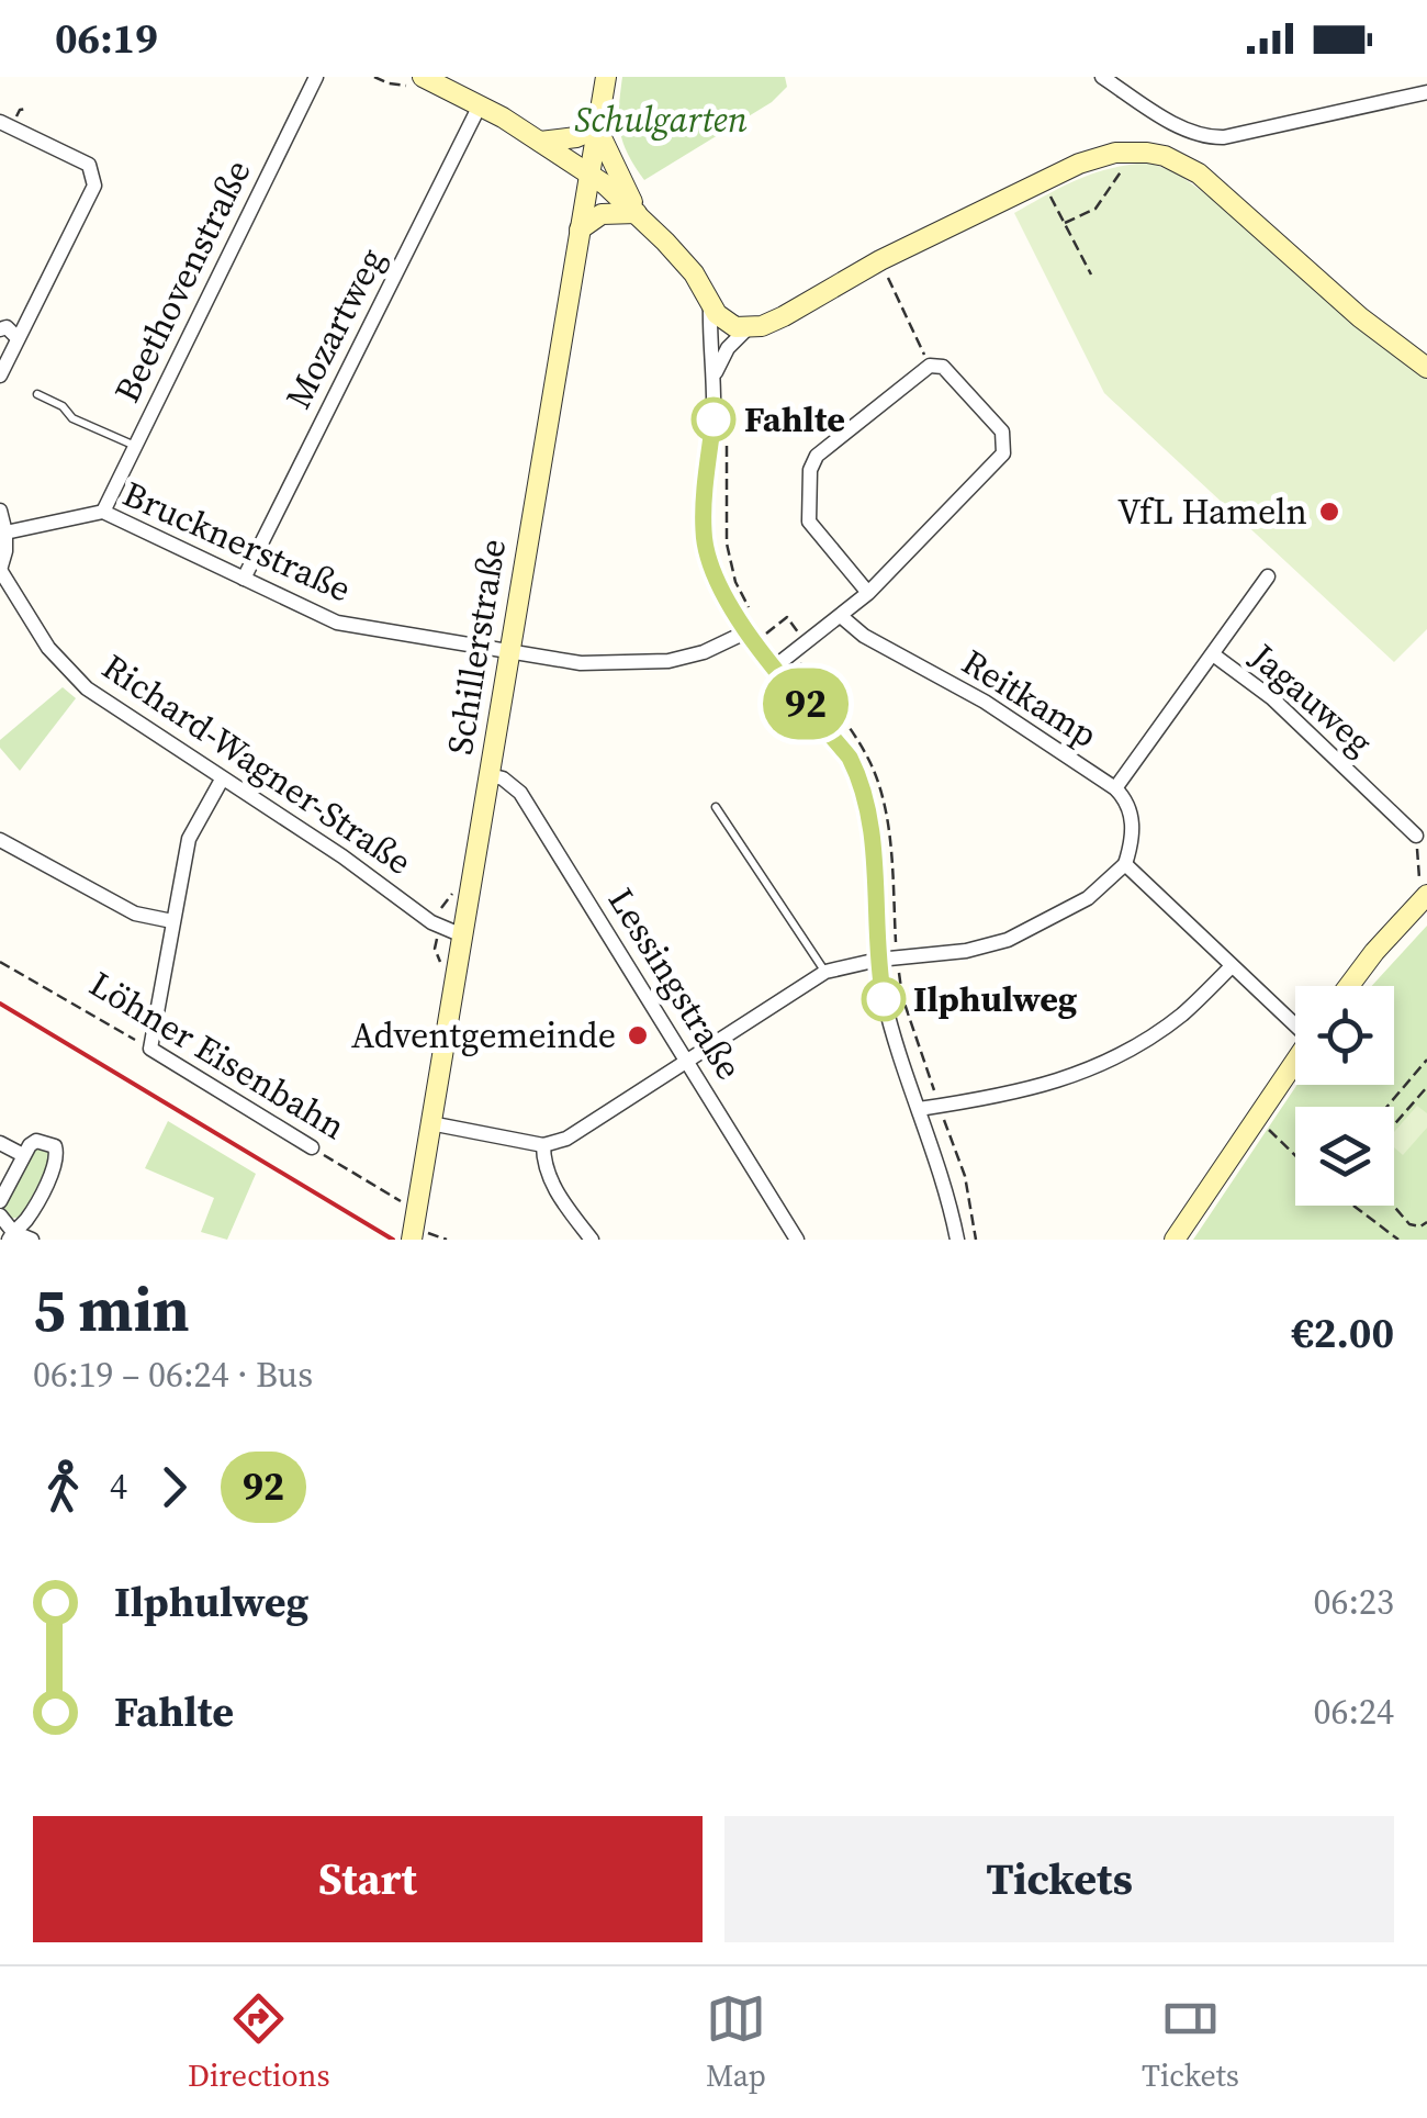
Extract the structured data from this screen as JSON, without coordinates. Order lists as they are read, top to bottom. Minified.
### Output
{"streets":{"main road":["Schillerstraße"],"street":["Beethovenstraße","Mozartweg","Brucknerstraße","Reitkamp","Jagauweg","Richard-Wagner-Straße","Lessingstraße","Löhner Eisenbahn"]},"crossings":[["Beethovenstraße","Brucknerstraße"],["Mozartweg","Brucknerstraße"],["Brucknerstraße","Schillerstraße"],["Schillerstraße","Richard-Wagner-Straße"],["Schillerstraße","Lessingstraße"]],"parks":["Schulgarten"],"places":["Fahlte","VfL Hameln","Ilphulweg","Adventgemeinde"],"lines":["bus line 92"],"page":{"status":"06:19","on_map":"92","heading":["5 min","06:19 – 06:24 · Bus","€2.00"],"legs":["4","92"],"list":[{"name":"Ilphulweg","value":"06:23"},{"name":"Fahlte","value":"06:24"}],"buttons":["Start","Tickets"],"tabs":["Directions","Map","Tickets"]}}
